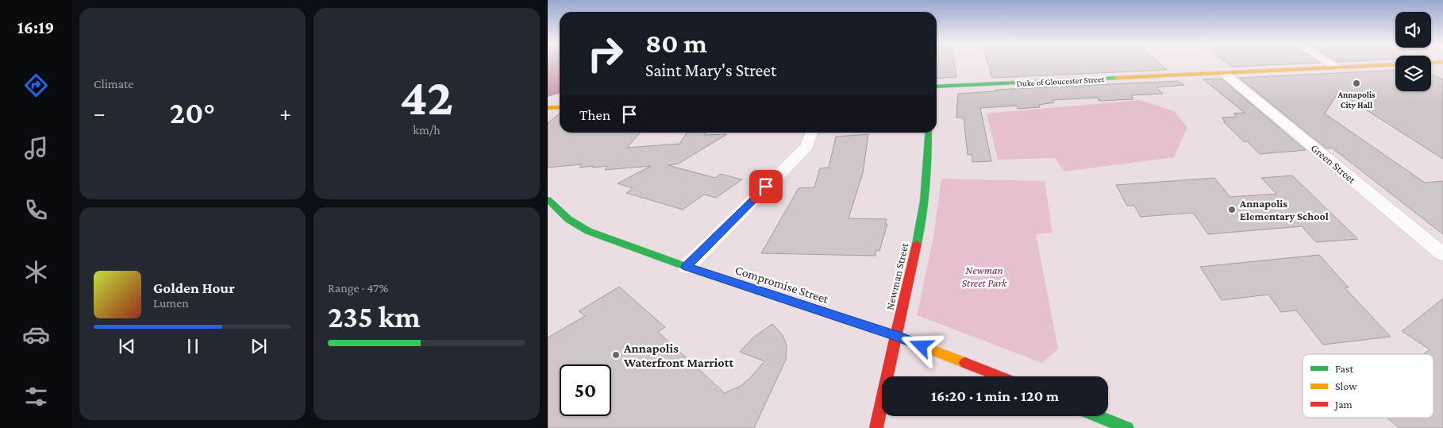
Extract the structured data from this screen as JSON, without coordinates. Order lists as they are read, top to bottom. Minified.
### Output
{"streets":{"main road":["Duke of Gloucester Street","Newman Street","Compromise Street"],"street":["Green Street"]},"crossings":[["Duke of Gloucester Street","Green Street"],["Newman Street","Compromise Street"]],"parks":["Newman Street Park"],"places":["Annapolis City Hall","Annapolis Elementary School","Annapolis Waterfront Marriott"],"legend":["Fast","Slow","Jam"],"page":{"tabs":"16:19","tile":["Climate",["42","km/h"],["Range · 47%","235 km"]],"turn":["80 m","Saint Mary's Street"],"then":"Then","heat":["−","20°","+"],"song":["Golden Hour","Lumen"],"limit":"50","trip":"16:20 · 1 min · 120 m"}}
